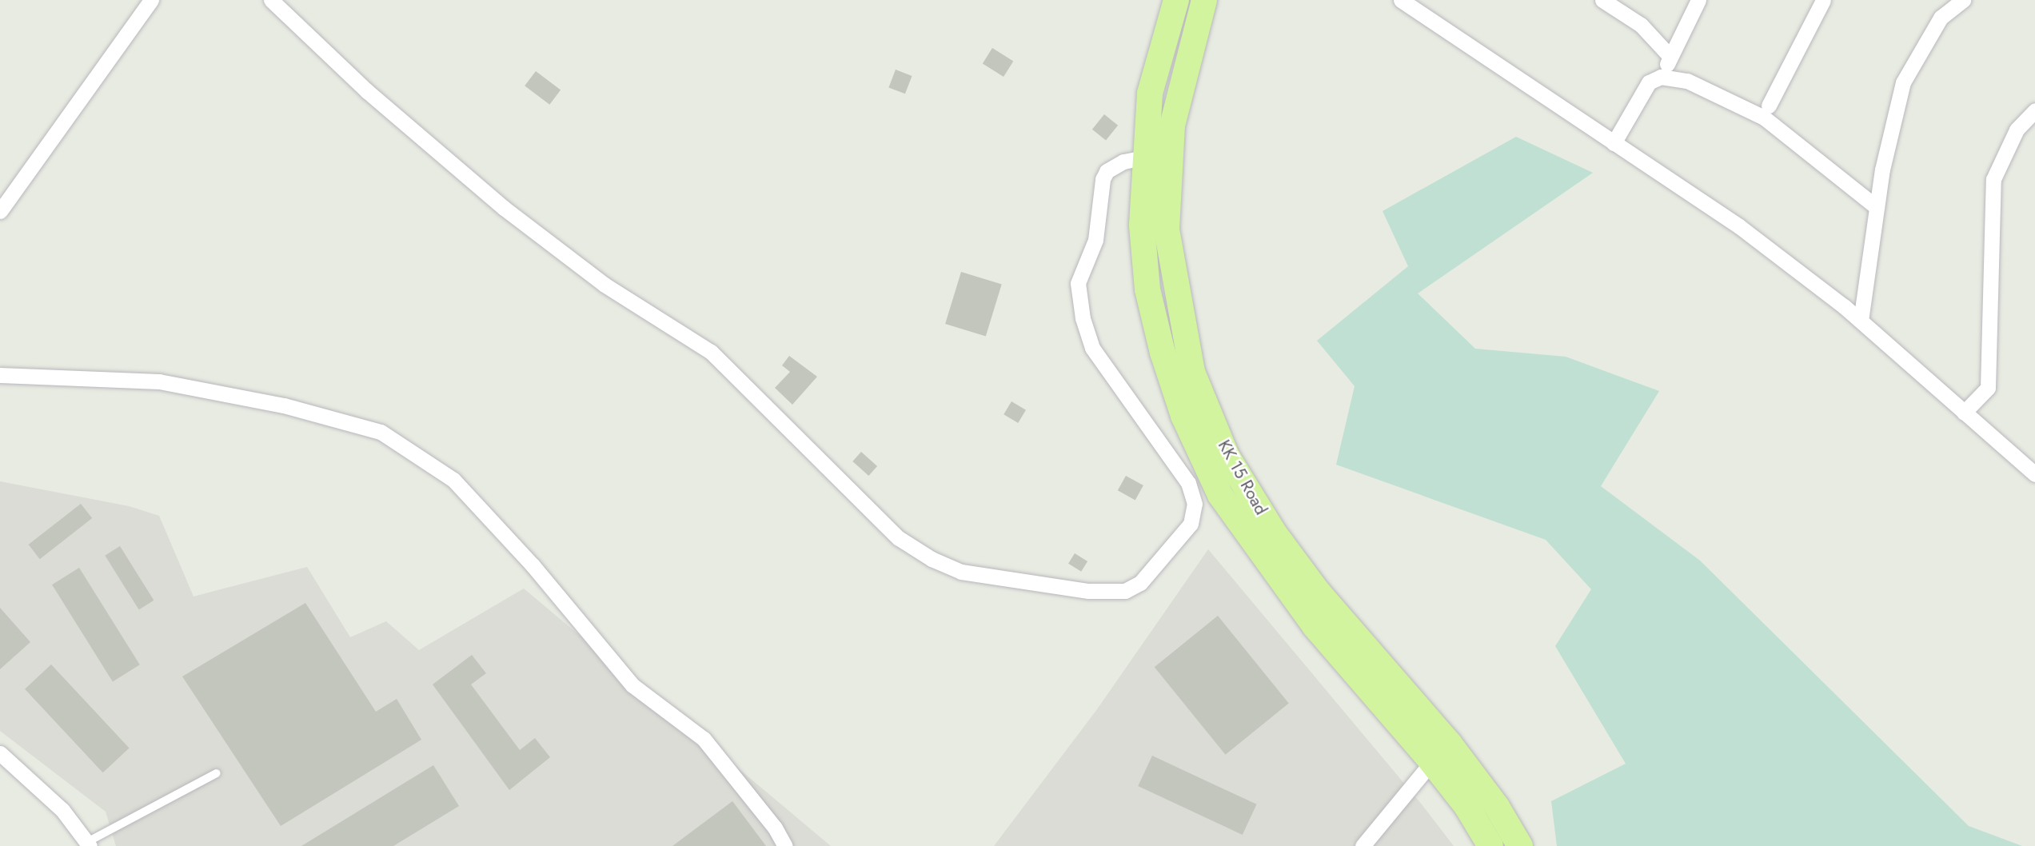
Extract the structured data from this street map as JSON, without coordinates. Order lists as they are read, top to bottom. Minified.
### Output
{"streets":{"highway":["KK 15 Road"]}}
